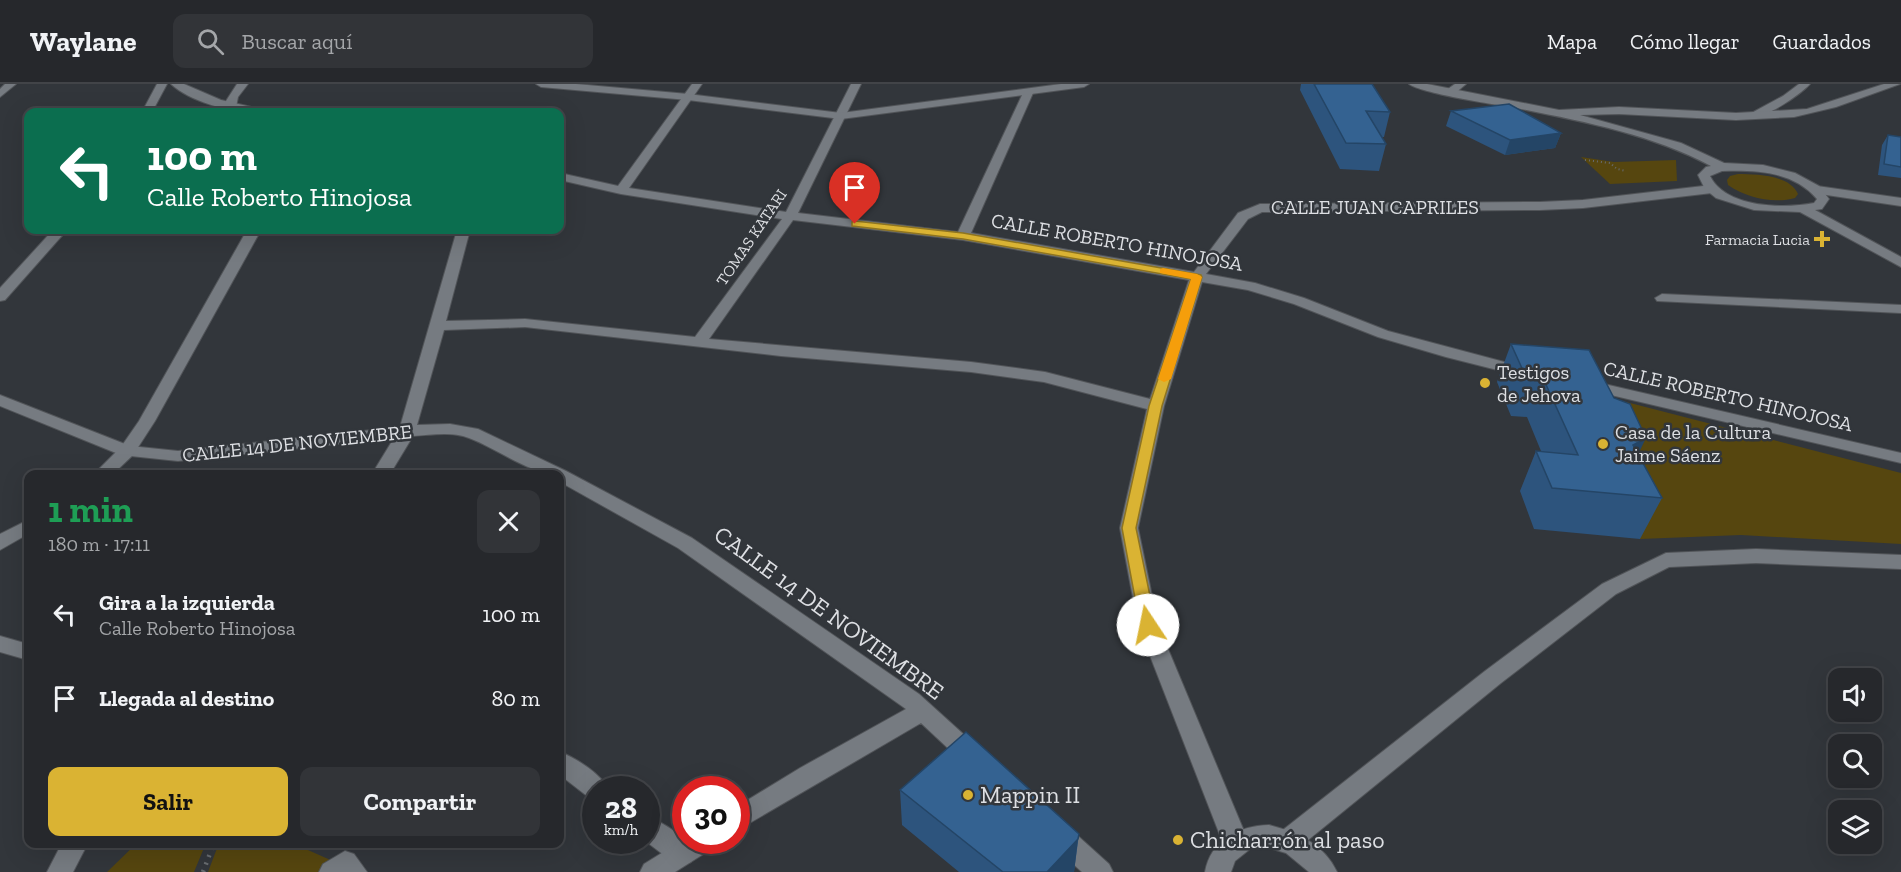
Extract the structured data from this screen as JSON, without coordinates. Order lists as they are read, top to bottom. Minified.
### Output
{"streets":{"street":["CALLE JUAN CAPRILES","TOMAS KATARI","CALLE ROBERTO HINOJOSA","CALLE 14 DE NOVIEMBRE"]},"crossings":[["CALLE JUAN CAPRILES","CALLE ROBERTO HINOJOSA"],["TOMAS KATARI","CALLE ROBERTO HINOJOSA"]],"places":{"health":["Farmacia Lucia"],"other":["Testigos de Jehova","Casa de la Cultura Jaime Sáenz","Mappin II","Chicharrón al paso"]},"page":{"header":"Waylane","search":"Buscar aquí","nav":["Mapa","Cómo llegar","Guardados"],"turn":["100 m","Calle Roberto Hinojosa"],"heading":["1 min","180 m · 17:11"],"list":[{"name":"Gira a la izquierda","note":"Calle Roberto Hinojosa","value":"100 m"},{"name":"Llegada al destino","value":"80 m"}],"buttons":["Salir","Compartir"],"speed":"28 km/h","limit":"30"}}
